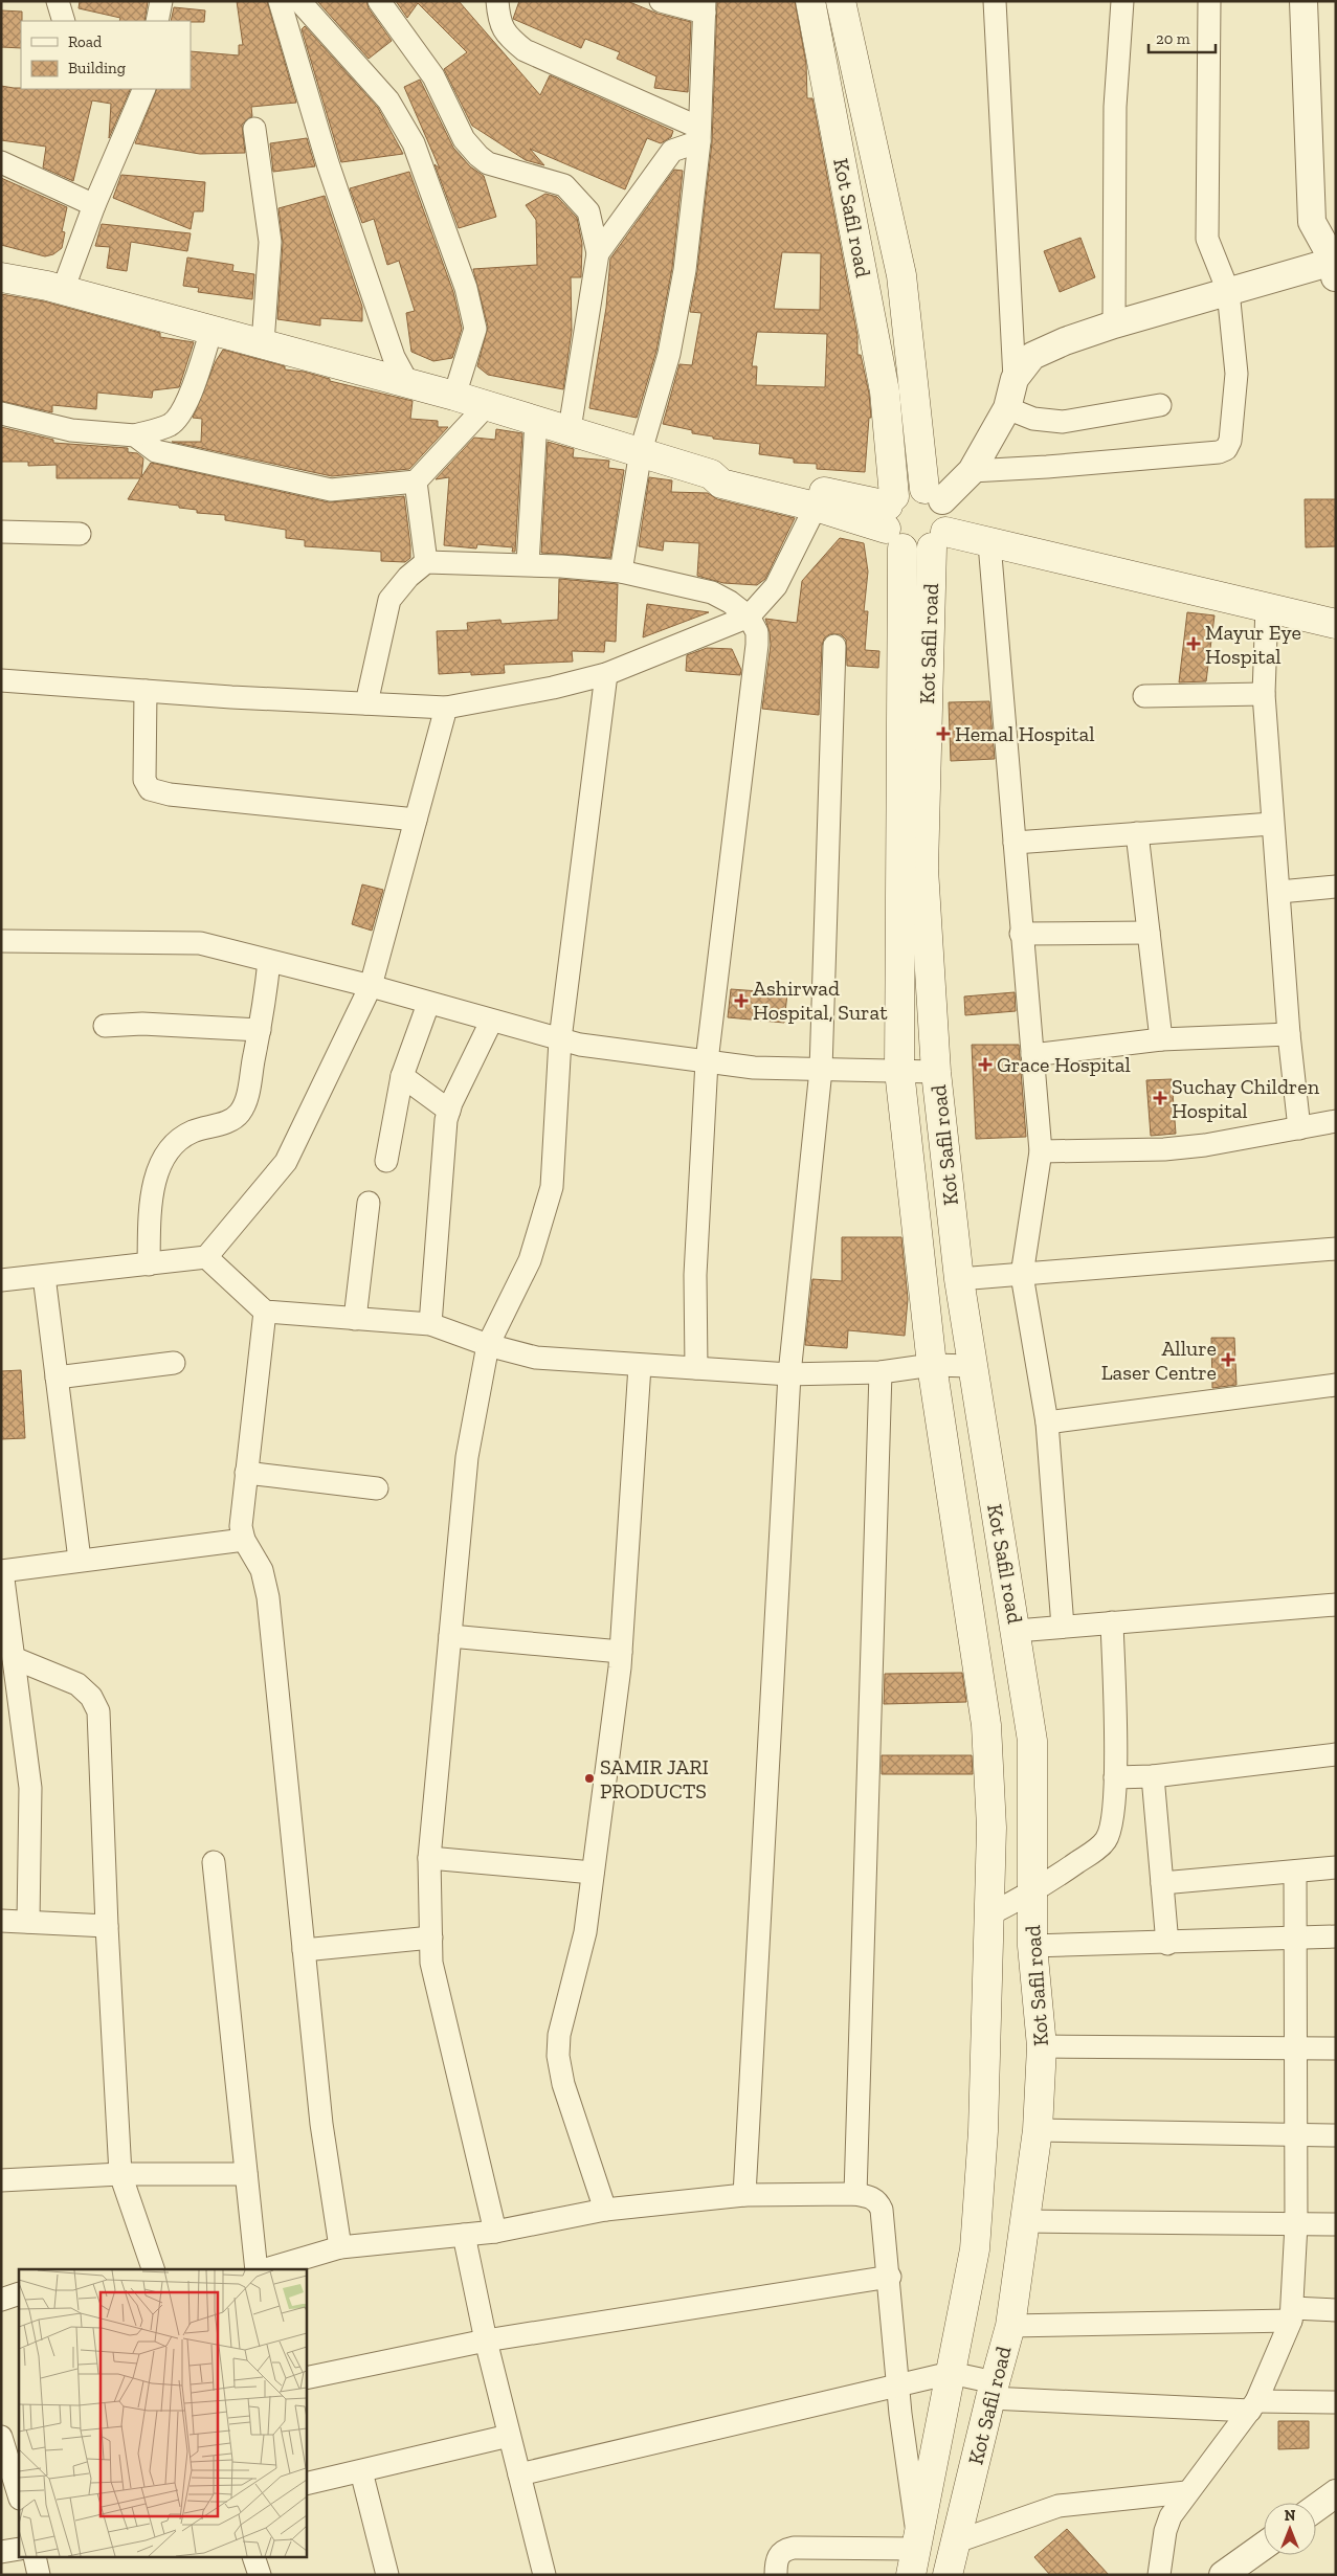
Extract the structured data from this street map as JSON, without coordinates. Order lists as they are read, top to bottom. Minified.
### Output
{"streets":{"main road":["Kot Safil road"]},"places":{"health":["Mayur Eye Hospital","Hemal Hospital","Ashirwad Hospital, Surat","Grace Hospital","Suchay Children Hospital","Allure Laser Centre"],"other":["SAMIR JARI PRODUCTS"]},"legend":["Road","Building"],"scale_bar":"20 m","north":"top"}
